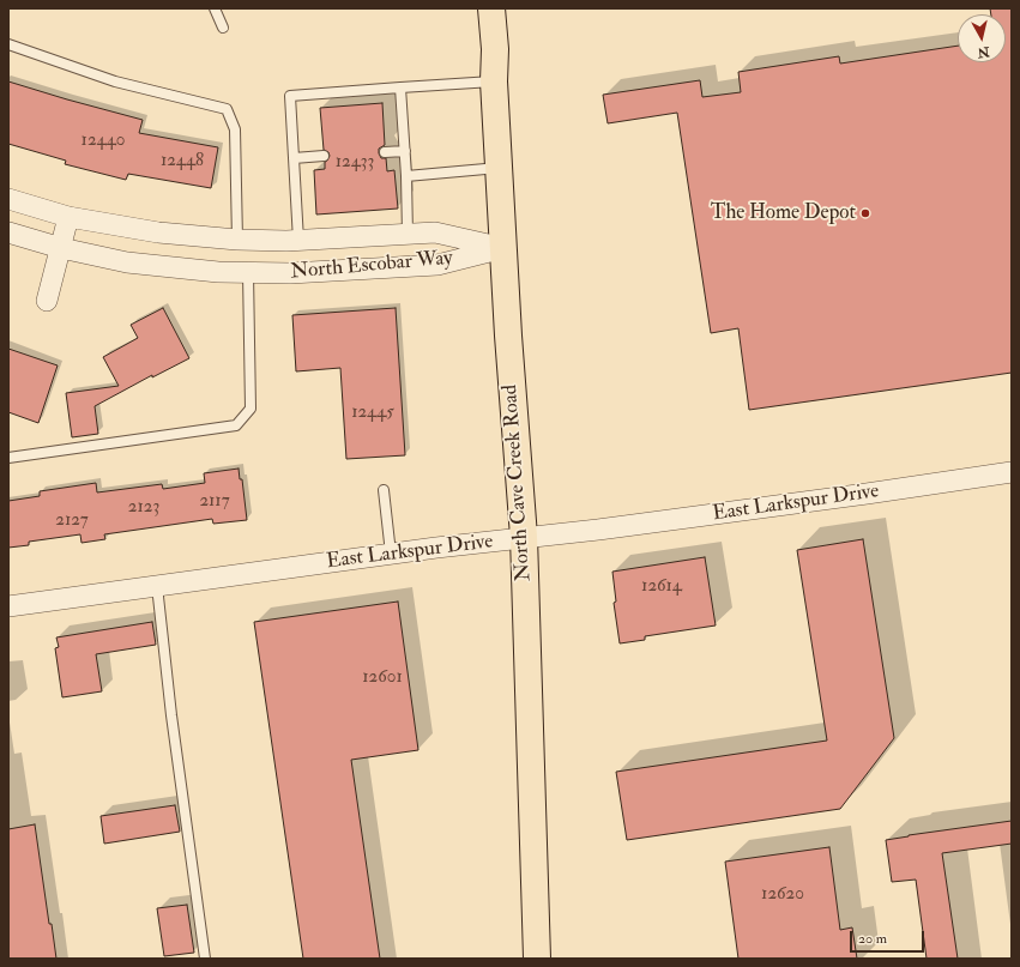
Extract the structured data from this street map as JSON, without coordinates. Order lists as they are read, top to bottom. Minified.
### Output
{"streets":{"main road":["North Cave Creek Road"],"street":["North Escobar Way","East Larkspur Drive"]},"crossings":[["North Escobar Way","North Cave Creek Road"],["North Cave Creek Road","East Larkspur Drive"]],"places":["The Home Depot"],"house_numbers":["12440","12448","12433","12445","2117","2123","2127","12614","12601","12620"],"scale_bar":"20 m","north":"bottom"}
